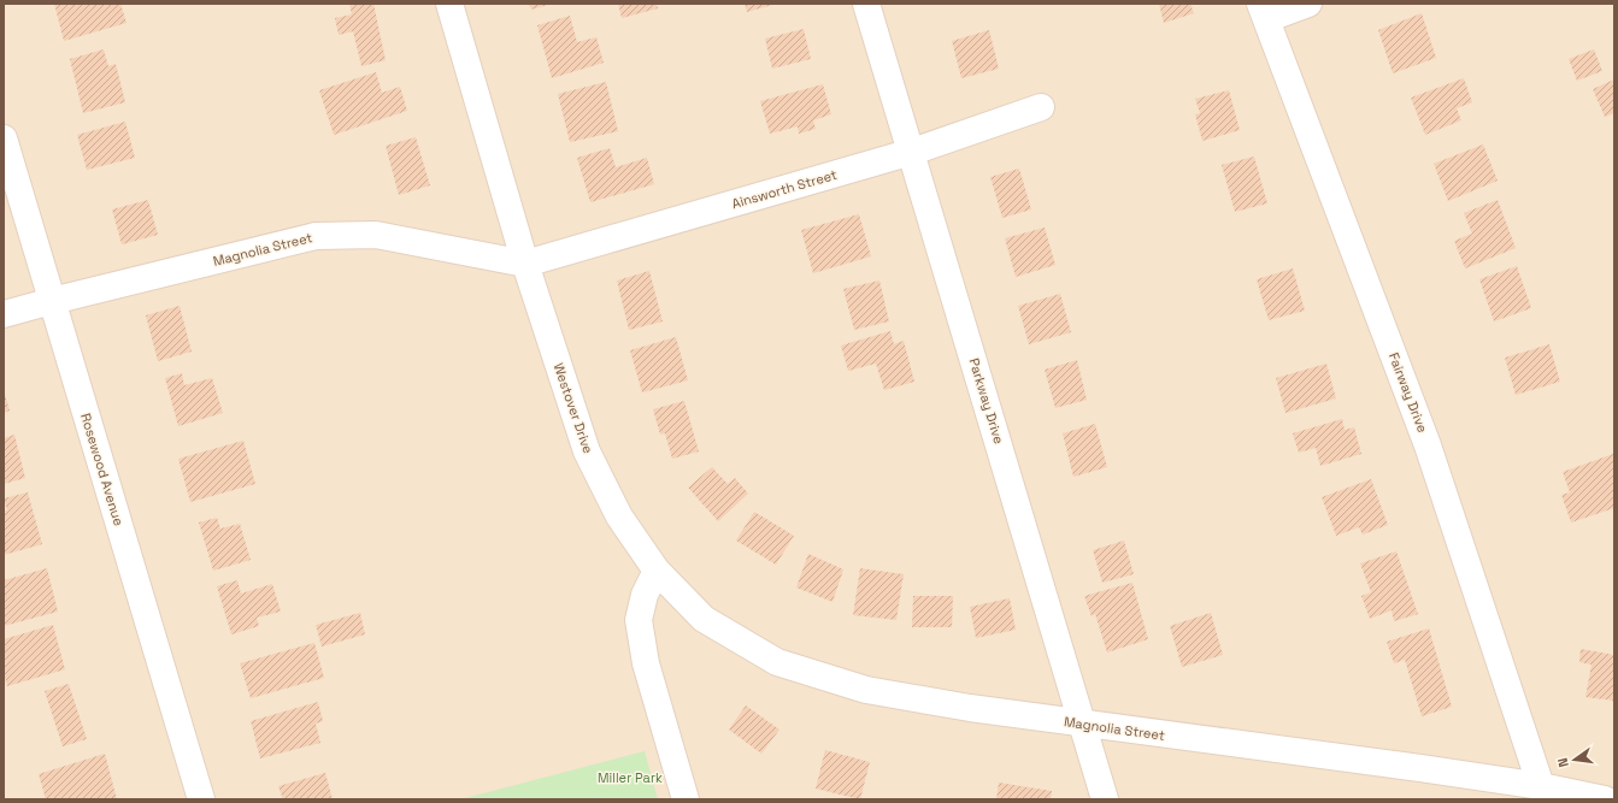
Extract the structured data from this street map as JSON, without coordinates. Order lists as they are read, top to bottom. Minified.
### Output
{"streets":{"street":["Ainsworth Street","Magnolia Street","Fairway Drive","Parkway Drive","Westover Drive","Rosewood Avenue"]},"crossings":[["Ainsworth Street","Magnolia Street"],["Ainsworth Street","Parkway Drive"],["Ainsworth Street","Westover Drive"],["Magnolia Street","Fairway Drive"],["Magnolia Street","Parkway Drive"],["Magnolia Street","Westover Drive"],["Magnolia Street","Rosewood Avenue"]],"parks":["Miller Park"],"north":"left"}
